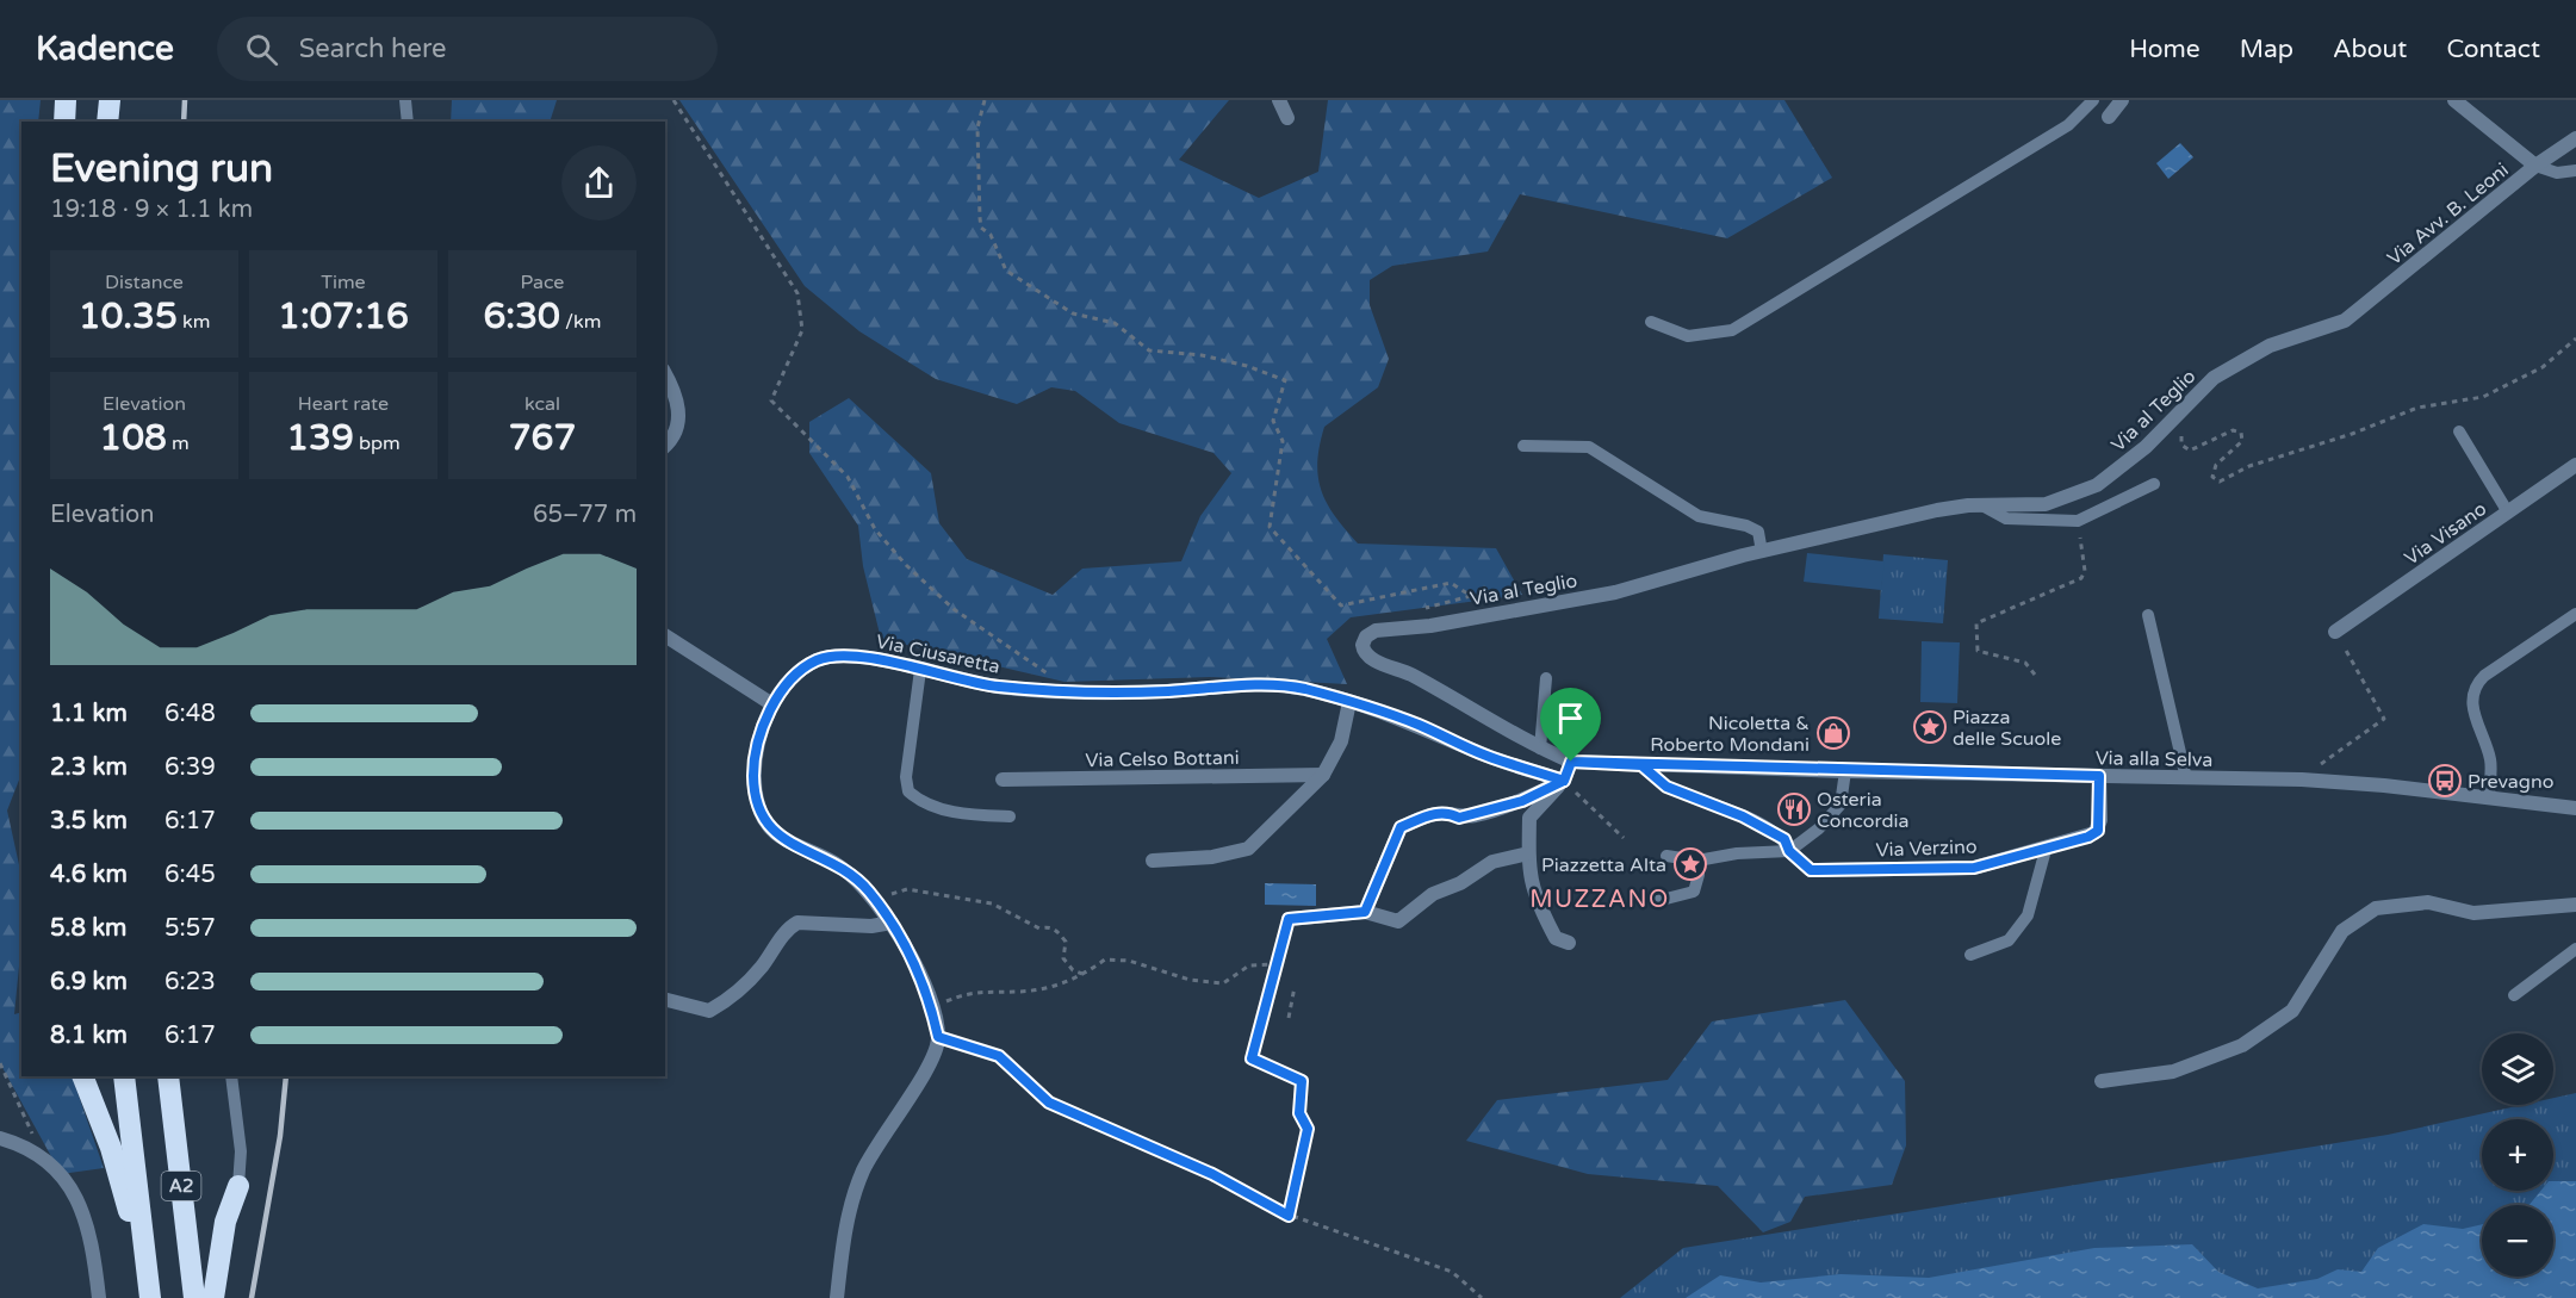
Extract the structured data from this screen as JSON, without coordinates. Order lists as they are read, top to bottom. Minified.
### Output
{"streets":{"highway":["A2"],"street":["Via Avv. B. Leoni","Via al Teglio","Via Visano","Via Ciusaretta","Via Celso Bottani","Via alla Selva","Via Verzino"]},"crossings":[["Via Avv. B. Leoni","Via al Teglio"],["Via al Teglio","Via alla Selva"],["Via alla Selva","Via Verzino"]],"districts":["MUZZANO"],"places":{"place":["Piazza delle Scuole","Piazzetta Alta"],"shop":["Nicoletta & Roberto Mondani"],"bus stop":["Prevagno"],"restaurant":["Osteria Concordia"]},"page":{"header":"Kadence","search":"Search here","nav":["Home","Map","About","Contact"],"heading":["Evening run","19:18 · 9 × 1.1 km"],"stats":[["Distance","10.35 km"],["Time","1:07:16"],["Pace","6:30 /km"],["Elevation","108 m"],["Heart rate","139 bpm"],["kcal","767"]],"chart":["Elevation","65–77 m"],"list":[{"name":"1.1 km","note":"6:48"},{"name":"2.3 km","note":"6:39"},{"name":"3.5 km","note":"6:17"},{"name":"4.6 km","note":"6:45"},{"name":"5.8 km","note":"5:57"},{"name":"6.9 km","note":"6:23"},{"name":"8.1 km","note":"6:17"}],"map_buttons":["+","−"]}}
